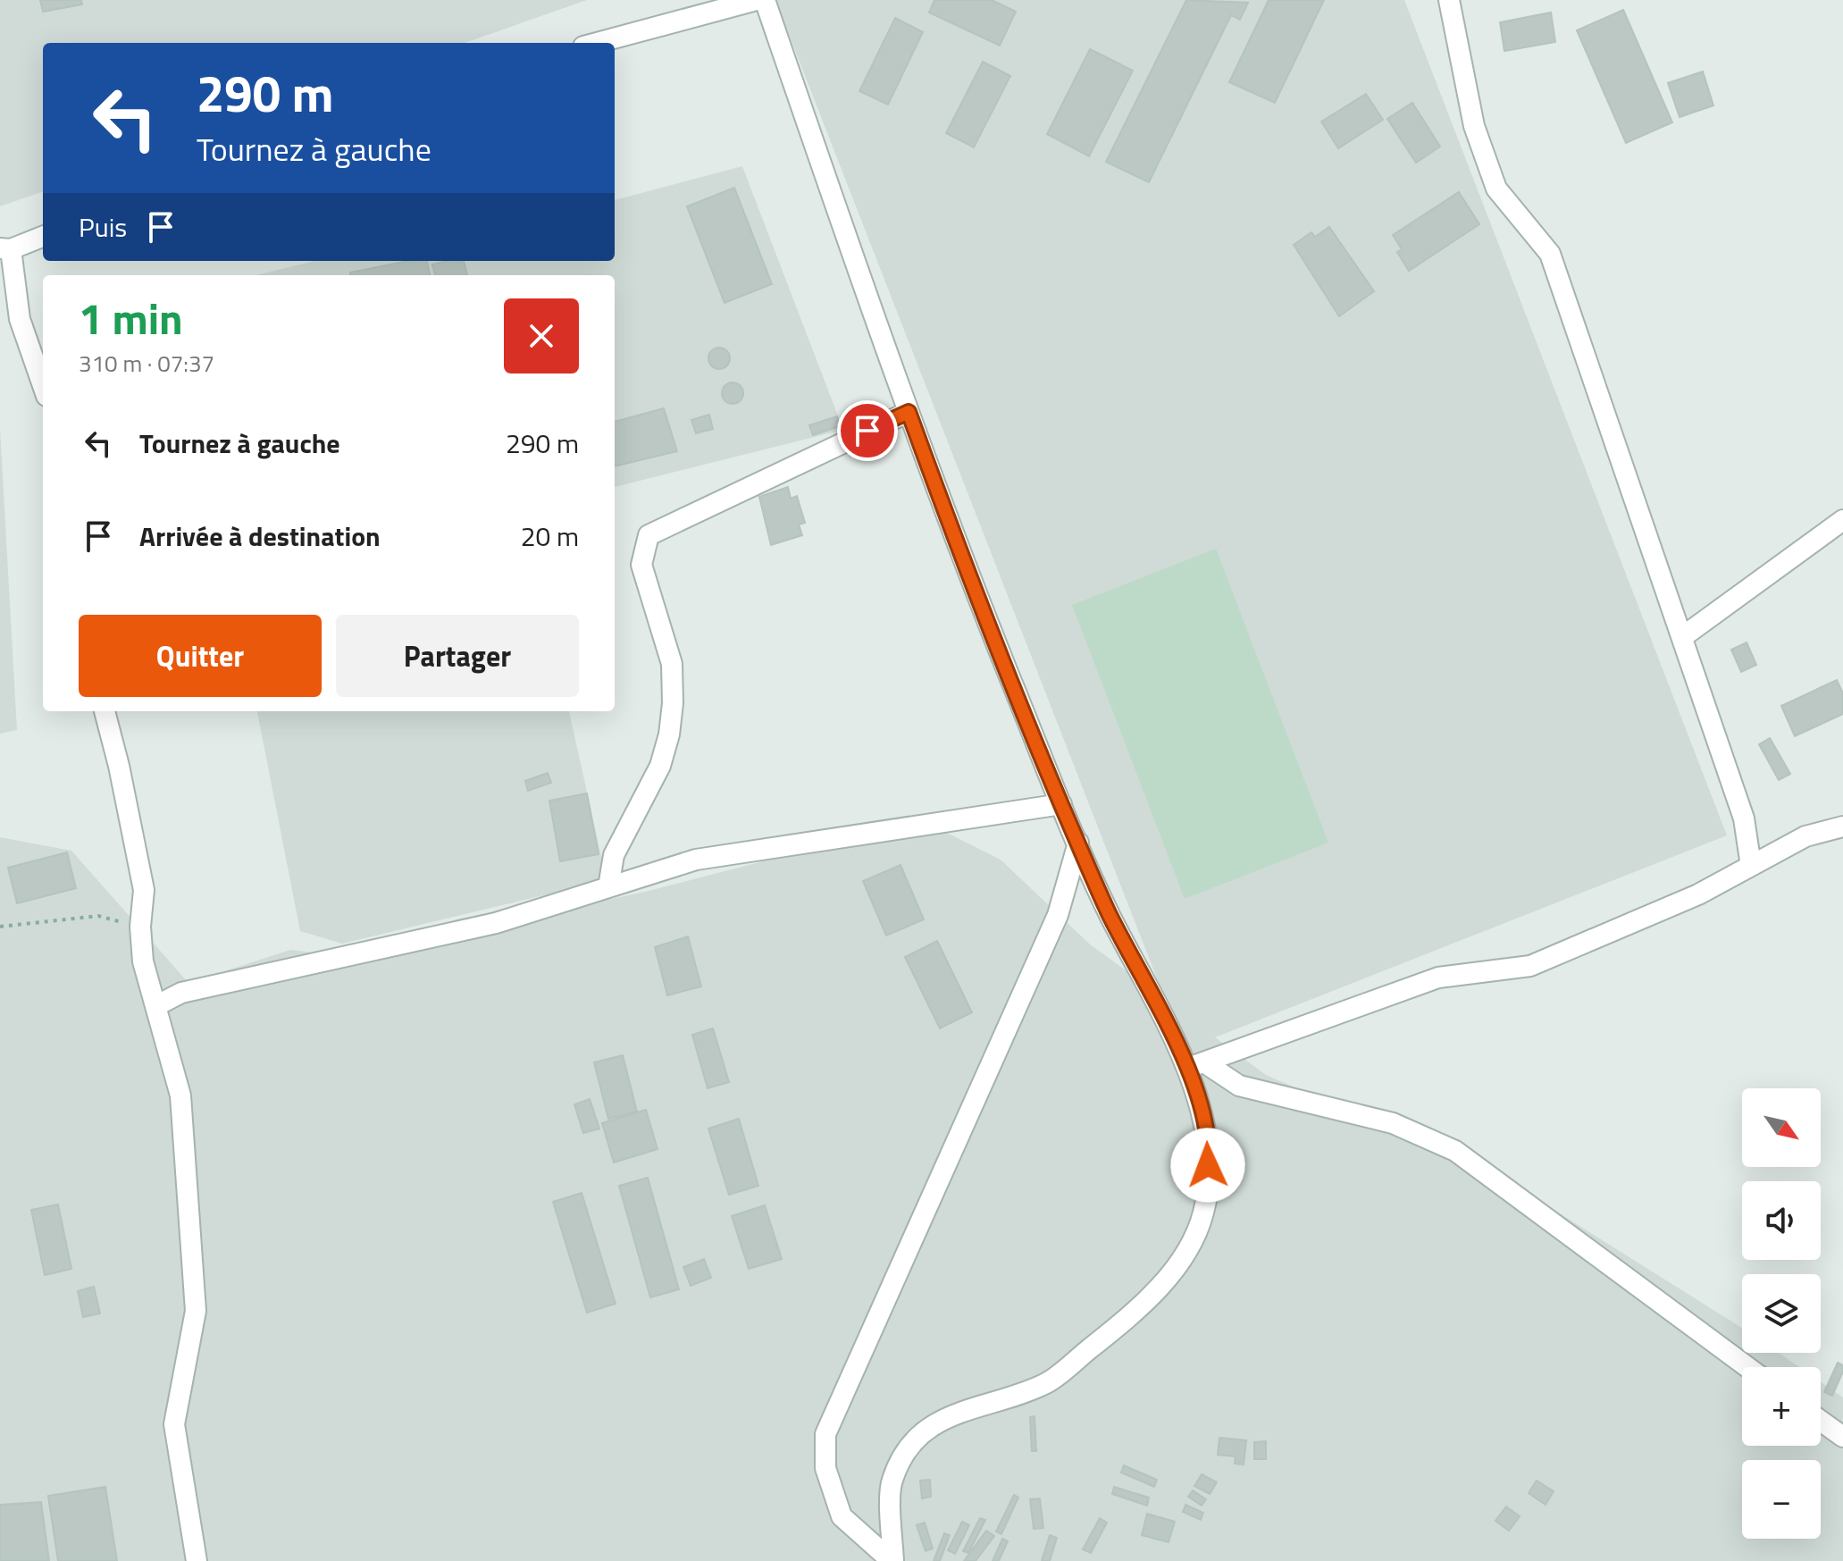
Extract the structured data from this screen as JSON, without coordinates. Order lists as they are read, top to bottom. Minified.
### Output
{"north":"bottom right","page":{"turn":["290 m","Tournez à gauche"],"then":"Puis","heading":["1 min","310 m · 07:37"],"list":[{"name":"Tournez à gauche","value":"290 m"},{"name":"Arrivée à destination","value":"20 m"}],"buttons":["Quitter","Partager"],"map_buttons":["+","−"]}}
